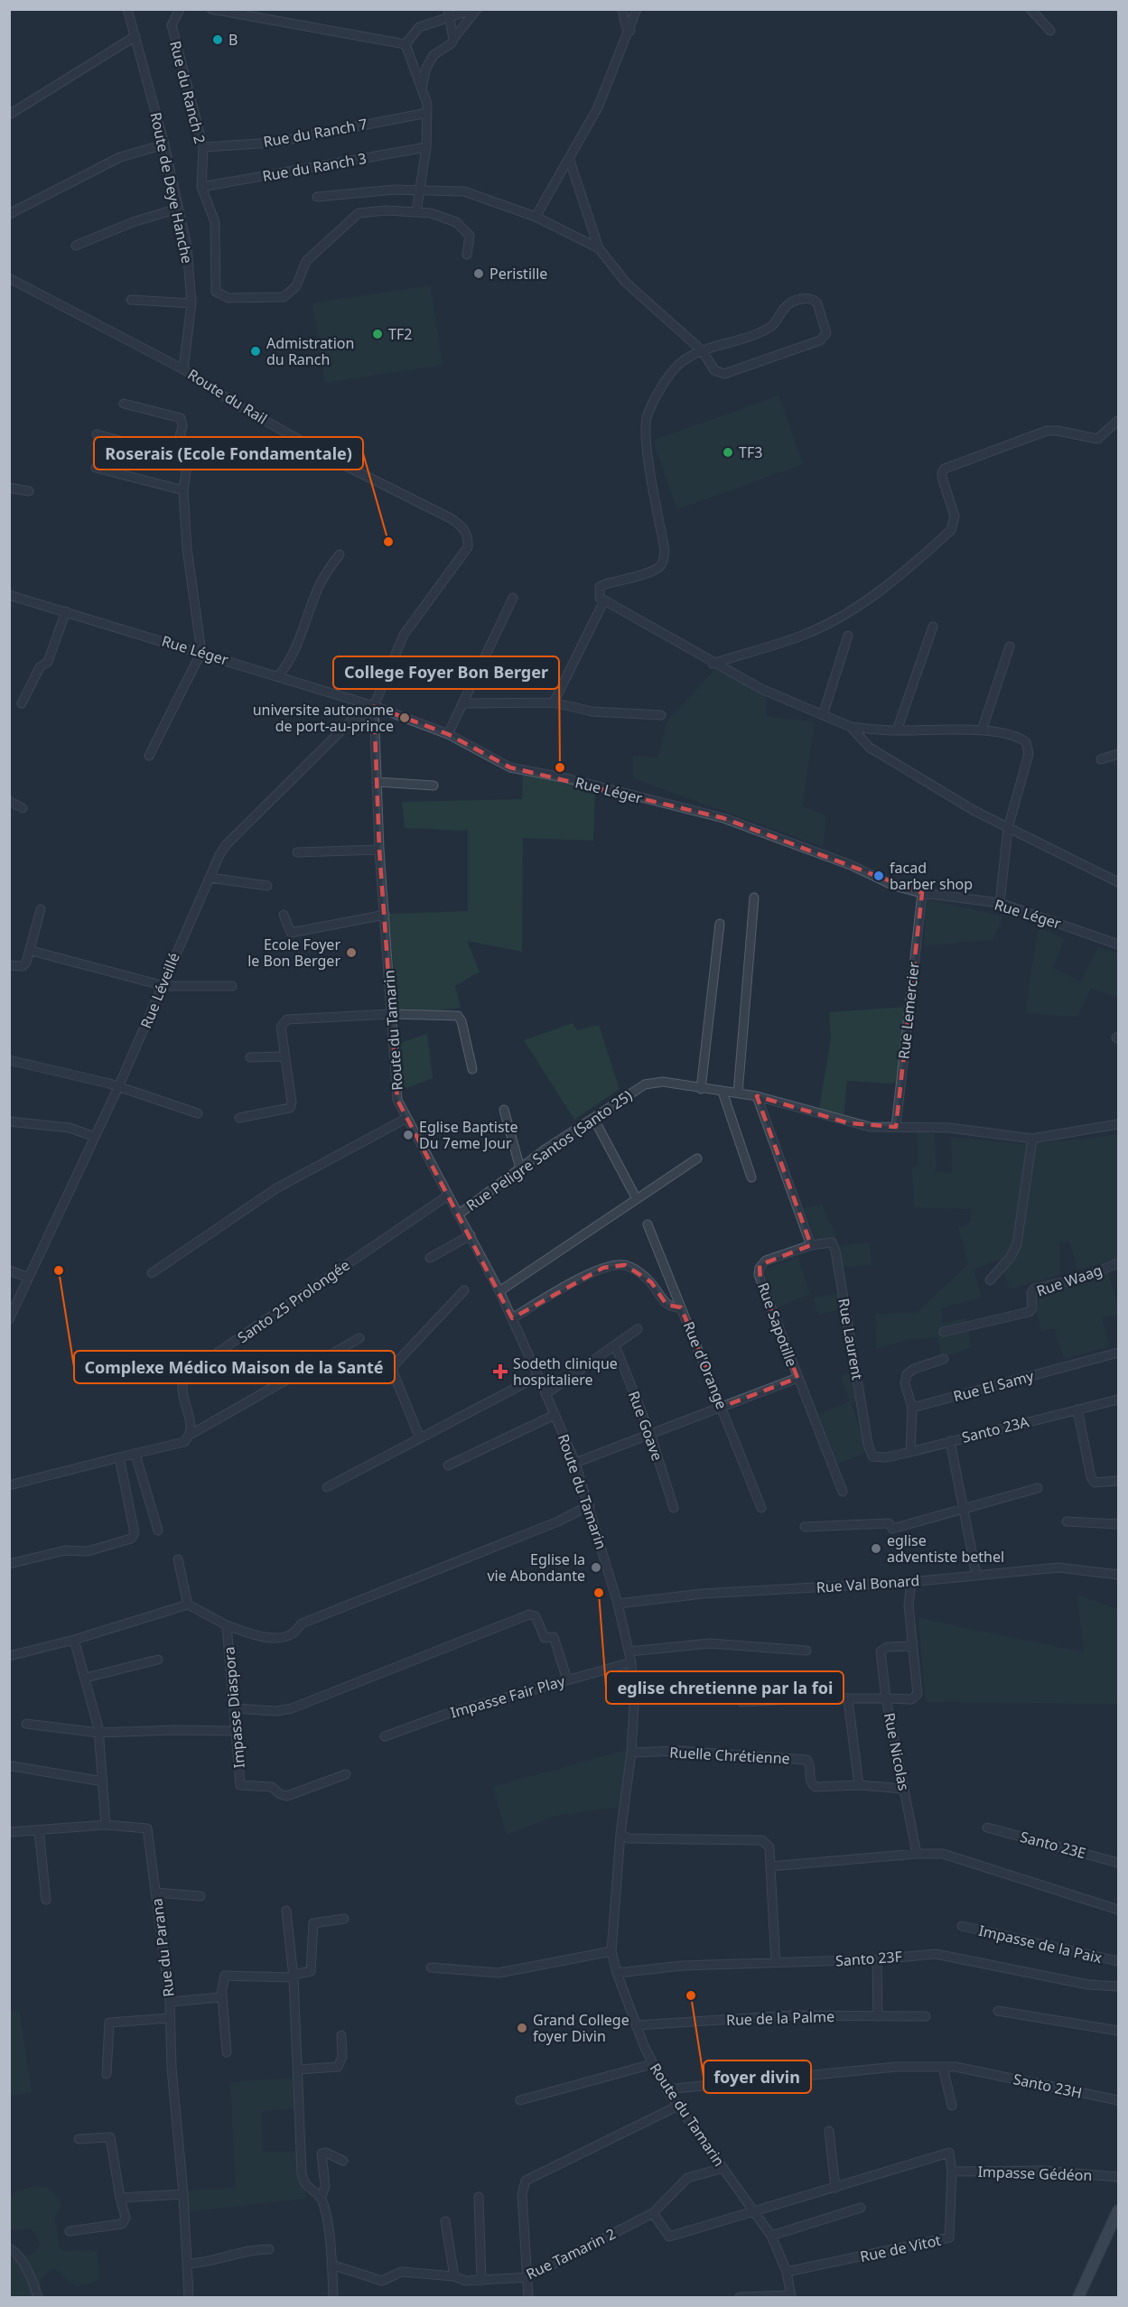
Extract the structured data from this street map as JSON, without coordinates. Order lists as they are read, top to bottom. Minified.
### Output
{"streets":{"street":["Rue du Ranch 2","Rue du Ranch 7","Rue du Ranch 3","Route de Deye Hanche","Route du Rail","Rue Léger","Rue Léveillé","Rue Lemercier","Route du Tamarin","Rue Peligre Santos (Santo 25)","Rue Waag","Santo 25 Prolongée","Rue Sapotille","Rue Laurent","Rue d'Orange","Rue El Samy","Rue Goave","Santo 23A","Rue Val Bonard","Impasse Fair Play","Impasse Diaspora","Rue Nicolas","Ruelle Chrétienne","Santo 23E","Impasse de la Paix","Rue du Parana","Santo 23F","Rue de la Palme","Santo 23H","Impasse Gédéon","Rue de Vitot","Rue Tamarin 2"]},"crossings":[["Rue du Ranch 2","Rue du Ranch 7"],["Rue du Ranch 2","Rue du Ranch 3"],["Route de Deye Hanche","Route du Rail"],["Route du Rail","Route du Tamarin"],["Rue Léger","Rue Léveillé"],["Rue Léger","Rue Lemercier"],["Rue Léger","Route du Tamarin"],["Rue Léveillé","Route du Tamarin"],["Rue Lemercier","Rue Peligre Santos (Santo 25)"],["Route du Tamarin","Rue Peligre Santos (Santo 25)"],["Route du Tamarin","Santo 25 Prolongée"],["Route du Tamarin","Rue Val Bonard"],["Route du Tamarin","Impasse Fair Play"],["Route du Tamarin","Ruelle Chrétienne"],["Route du Tamarin","Santo 23F"],["Route du Tamarin","Rue de la Palme"],["Route du Tamarin","Santo 23H"],["Route du Tamarin","Rue de Vitot"],["Route du Tamarin","Rue Tamarin 2"],["Rue Sapotille","Rue Laurent"],["Rue Laurent","Santo 23A"],["Rue Val Bonard","Rue Nicolas"],["Rue Nicolas","Ruelle Chrétienne"],["Impasse Gédéon","Rue de Vitot"]],"places":{"other":["B","Peristille","TF2","Admistration du Ranch","TF3","Roserais (Ecole Fondamentale)","universite autonome de port-au-prince","College Foyer Bon Berger","facad barber shop","Ecole Foyer le Bon Berger","Eglise Baptiste Du 7eme Jour","Complexe Médico Maison de la Santé","eglise adventiste bethel","Eglise la vie Abondante","eglise chretienne par la foi","foyer divin","Grand College foyer Divin"],"health":["Sodeth clinique hospitaliere"]}}
